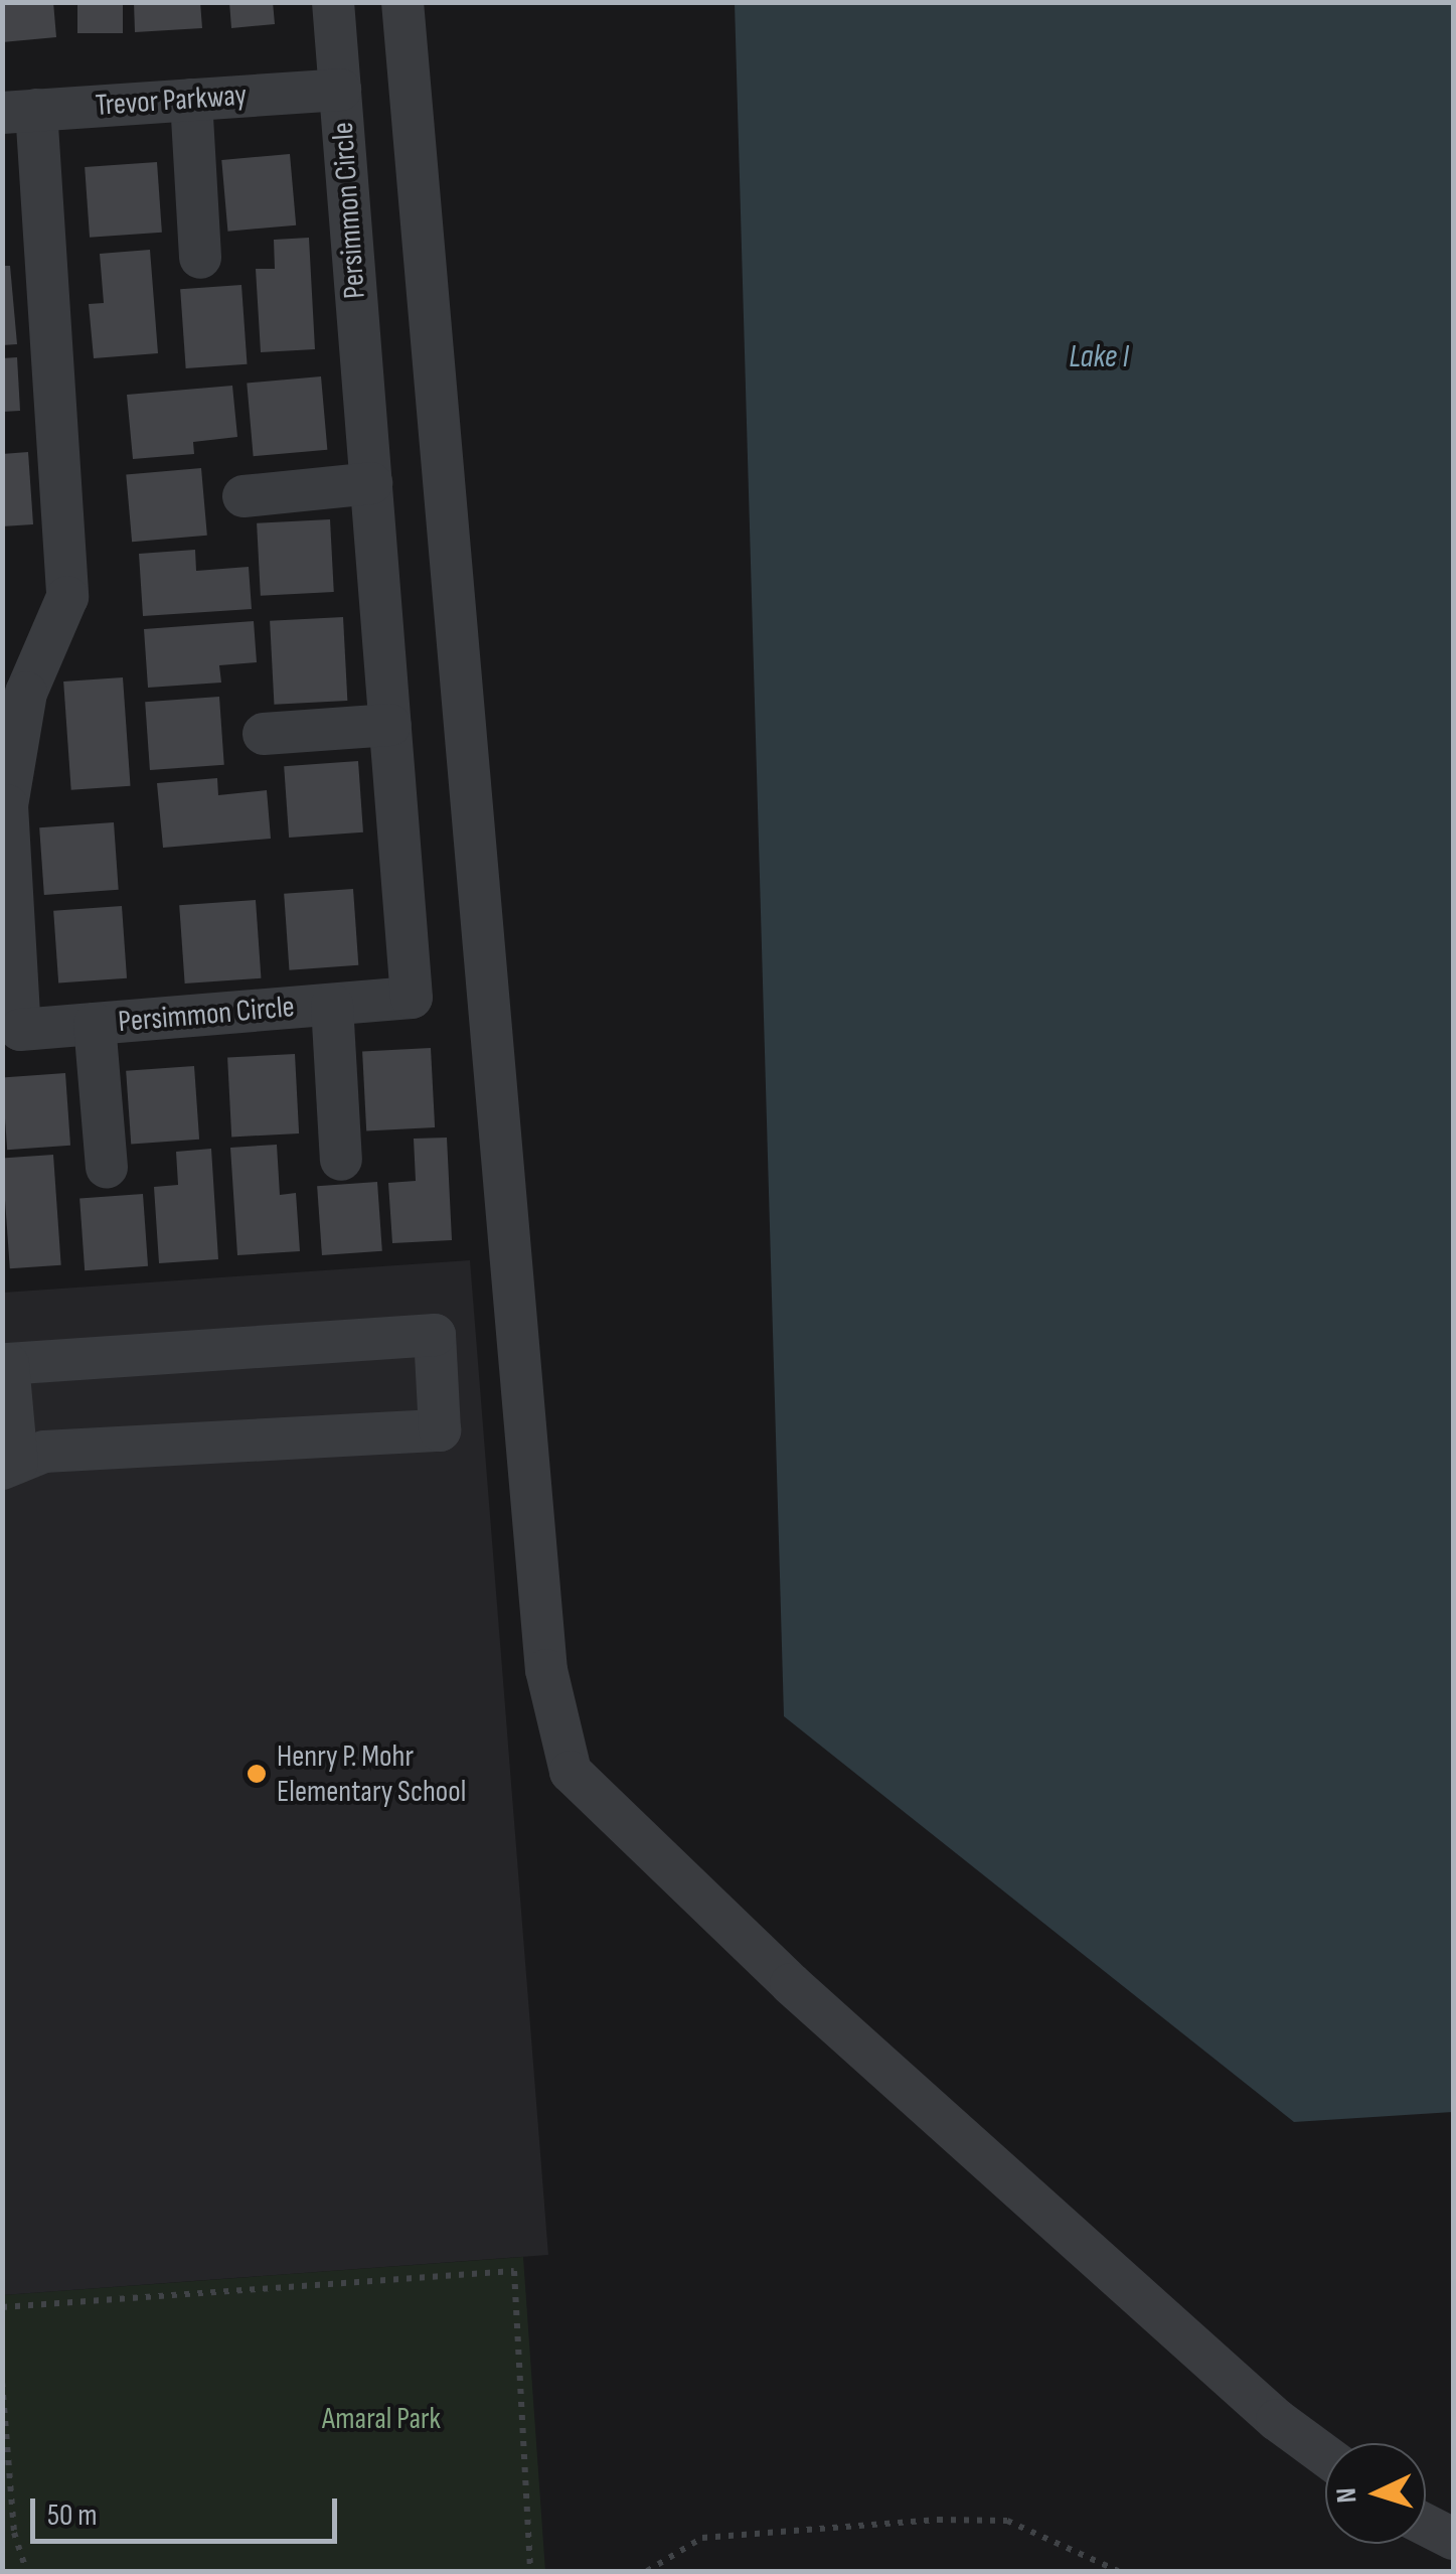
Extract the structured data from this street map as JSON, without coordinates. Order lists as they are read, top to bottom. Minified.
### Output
{"streets":{"street":["Trevor Parkway","Persimmon Circle"]},"crossings":[["Trevor Parkway","Persimmon Circle"]],"water":["Lake I"],"parks":["Amaral Park"],"places":["Henry P. Mohr Elementary School"],"scale_bar":"50 m","north":"left"}
